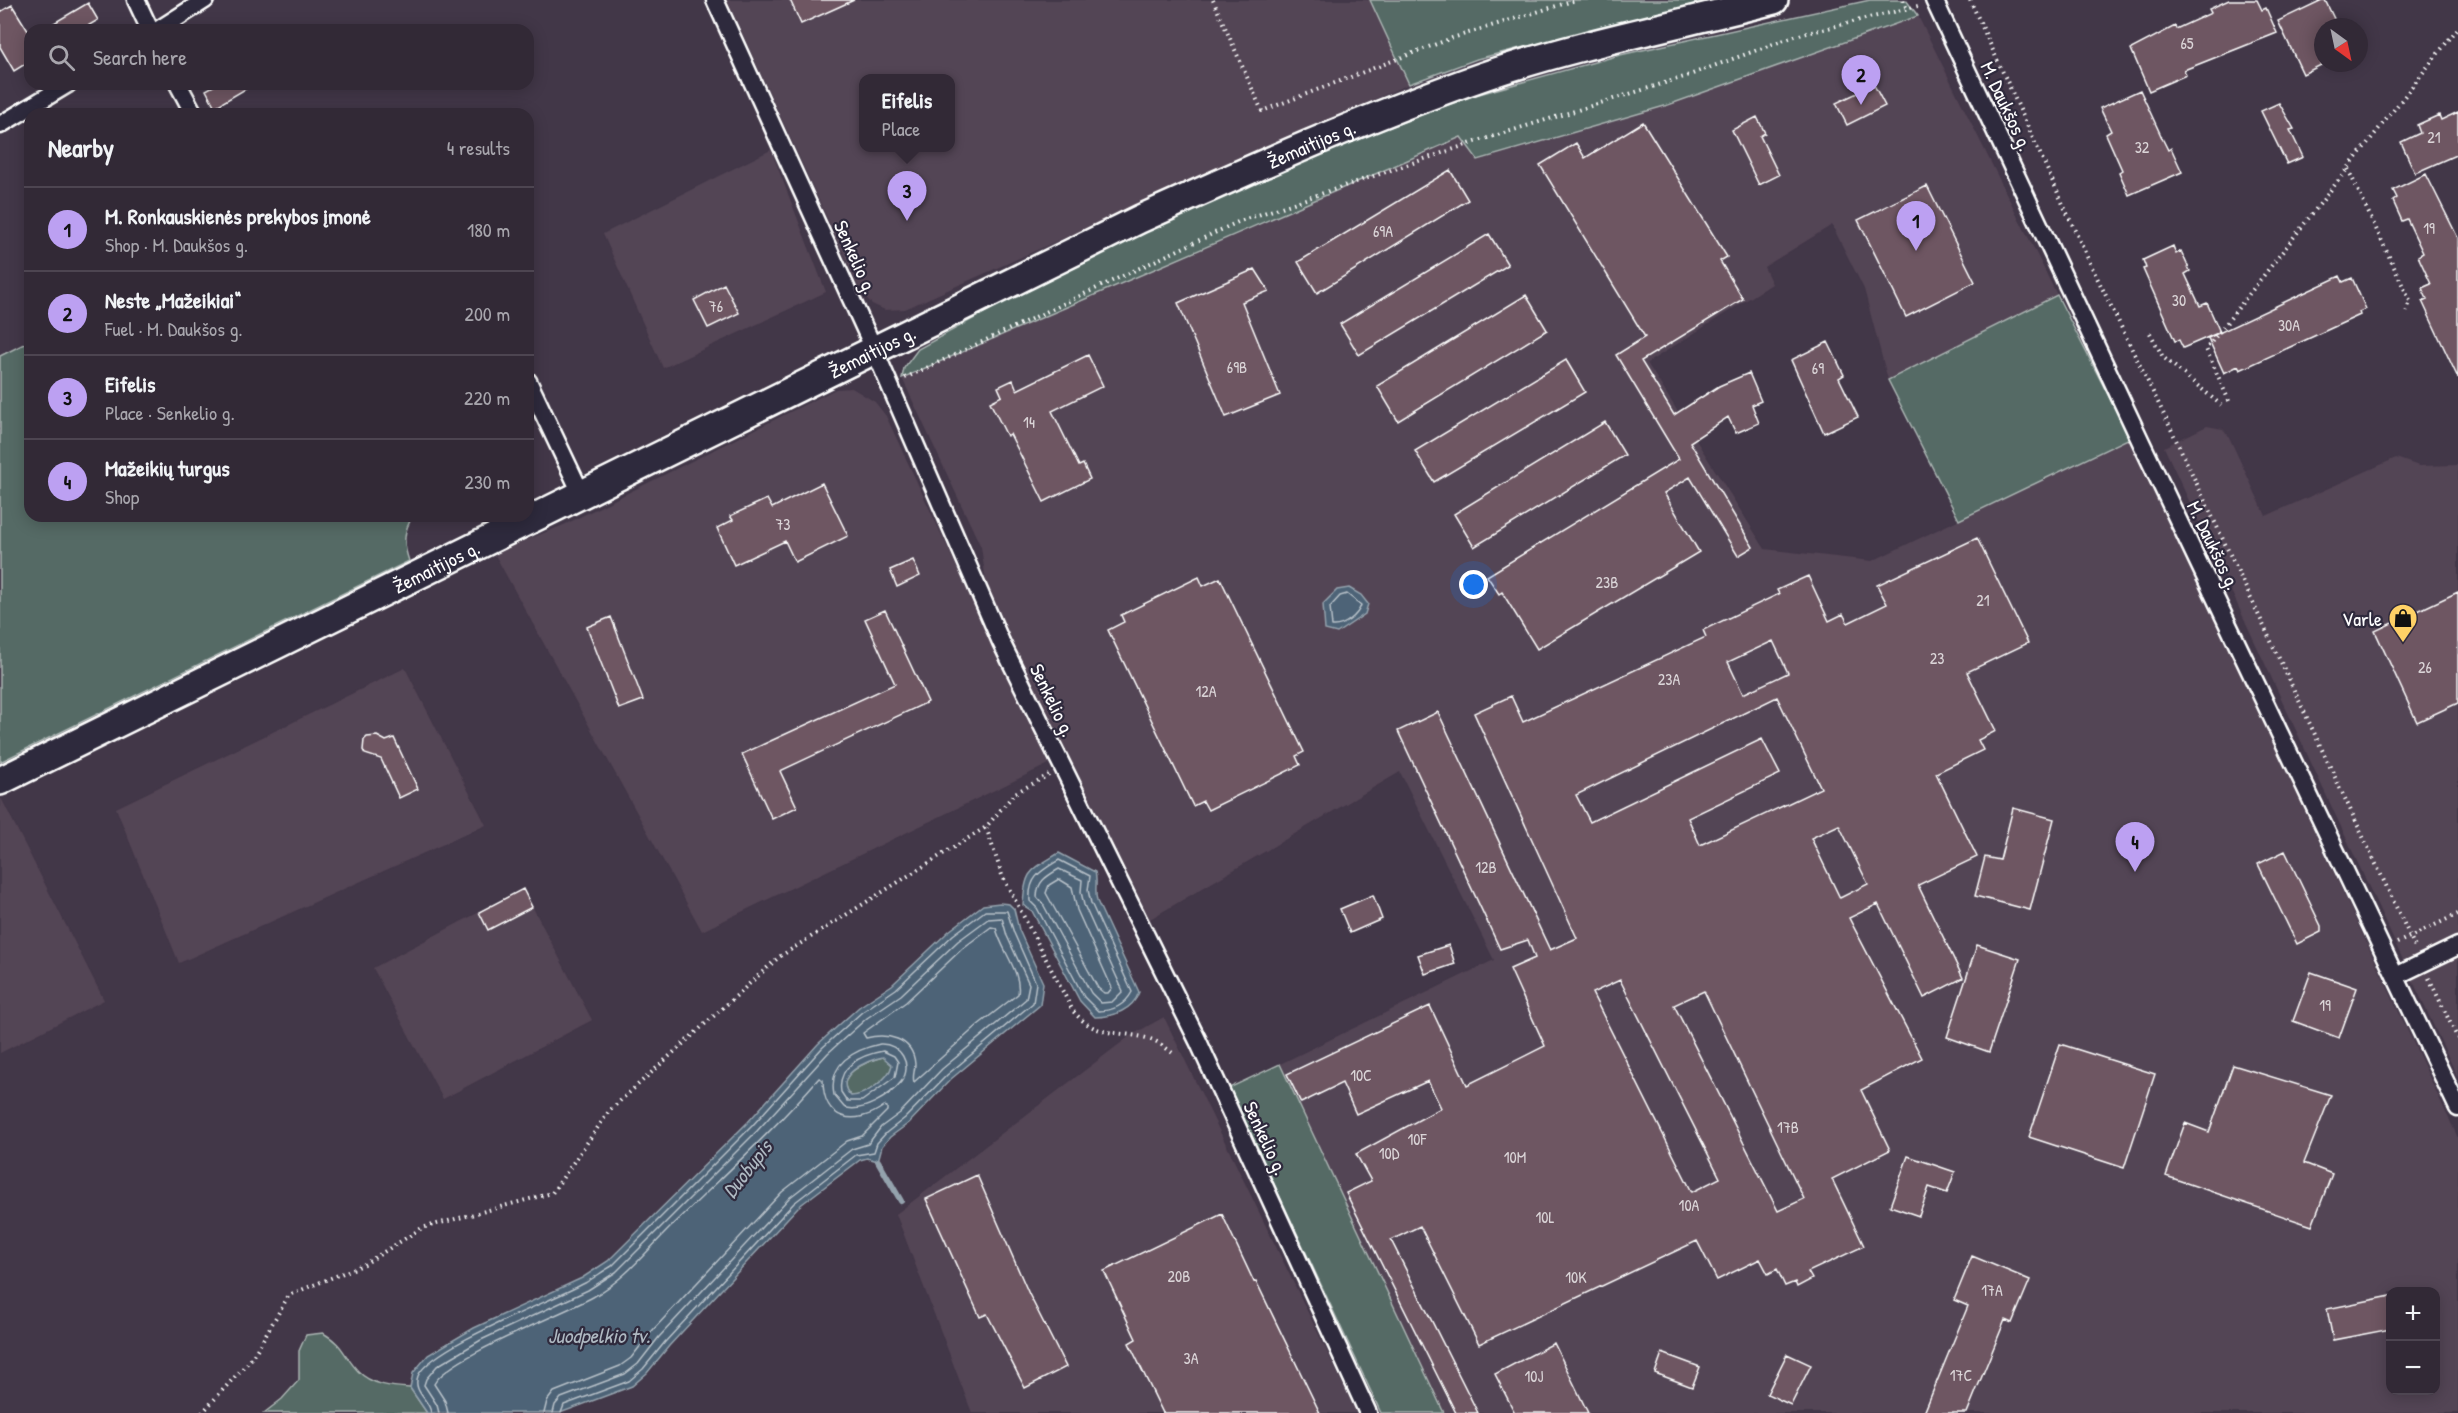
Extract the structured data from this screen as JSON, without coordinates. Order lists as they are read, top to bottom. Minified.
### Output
{"streets":{"main road":["Žemaitijos g."],"street":["M. Daukšos g.","Senkelio g."]},"crossings":[["Žemaitijos g.","Senkelio g."]],"water":["Duobupis","Juodpelkio tv."],"places":{"shop":["Varle"]},"house_numbers":["65","21","32","19","69A","30","76","30A","69B","69","14","73","23B","21","23","26","23A","12A","12B","19","10C","17B","10F","10D","10M","10A","10L","20B","10K","17A","3A","17C","10J"],"north":"bottom right","page":{"search":"Search here","pins":["2","3","1","4"],"popup":["Eifelis","Place"],"heading":["Nearby","4 results"],"list":[{"mark":"1","name":"M. Ronkauskienės prekybos įmonė","note":"Shop · M. Daukšos g.","value":"180 m"},{"mark":"2","name":"Neste „Mažeikiai“","note":"Fuel · M. Daukšos g.","value":"200 m"},{"mark":"3","name":"Eifelis","note":"Place · Senkelio g.","value":"220 m"},{"mark":"4","name":"Mažeikių turgus","note":"Shop","value":"230 m"}],"map_buttons":["+","−"]}}
